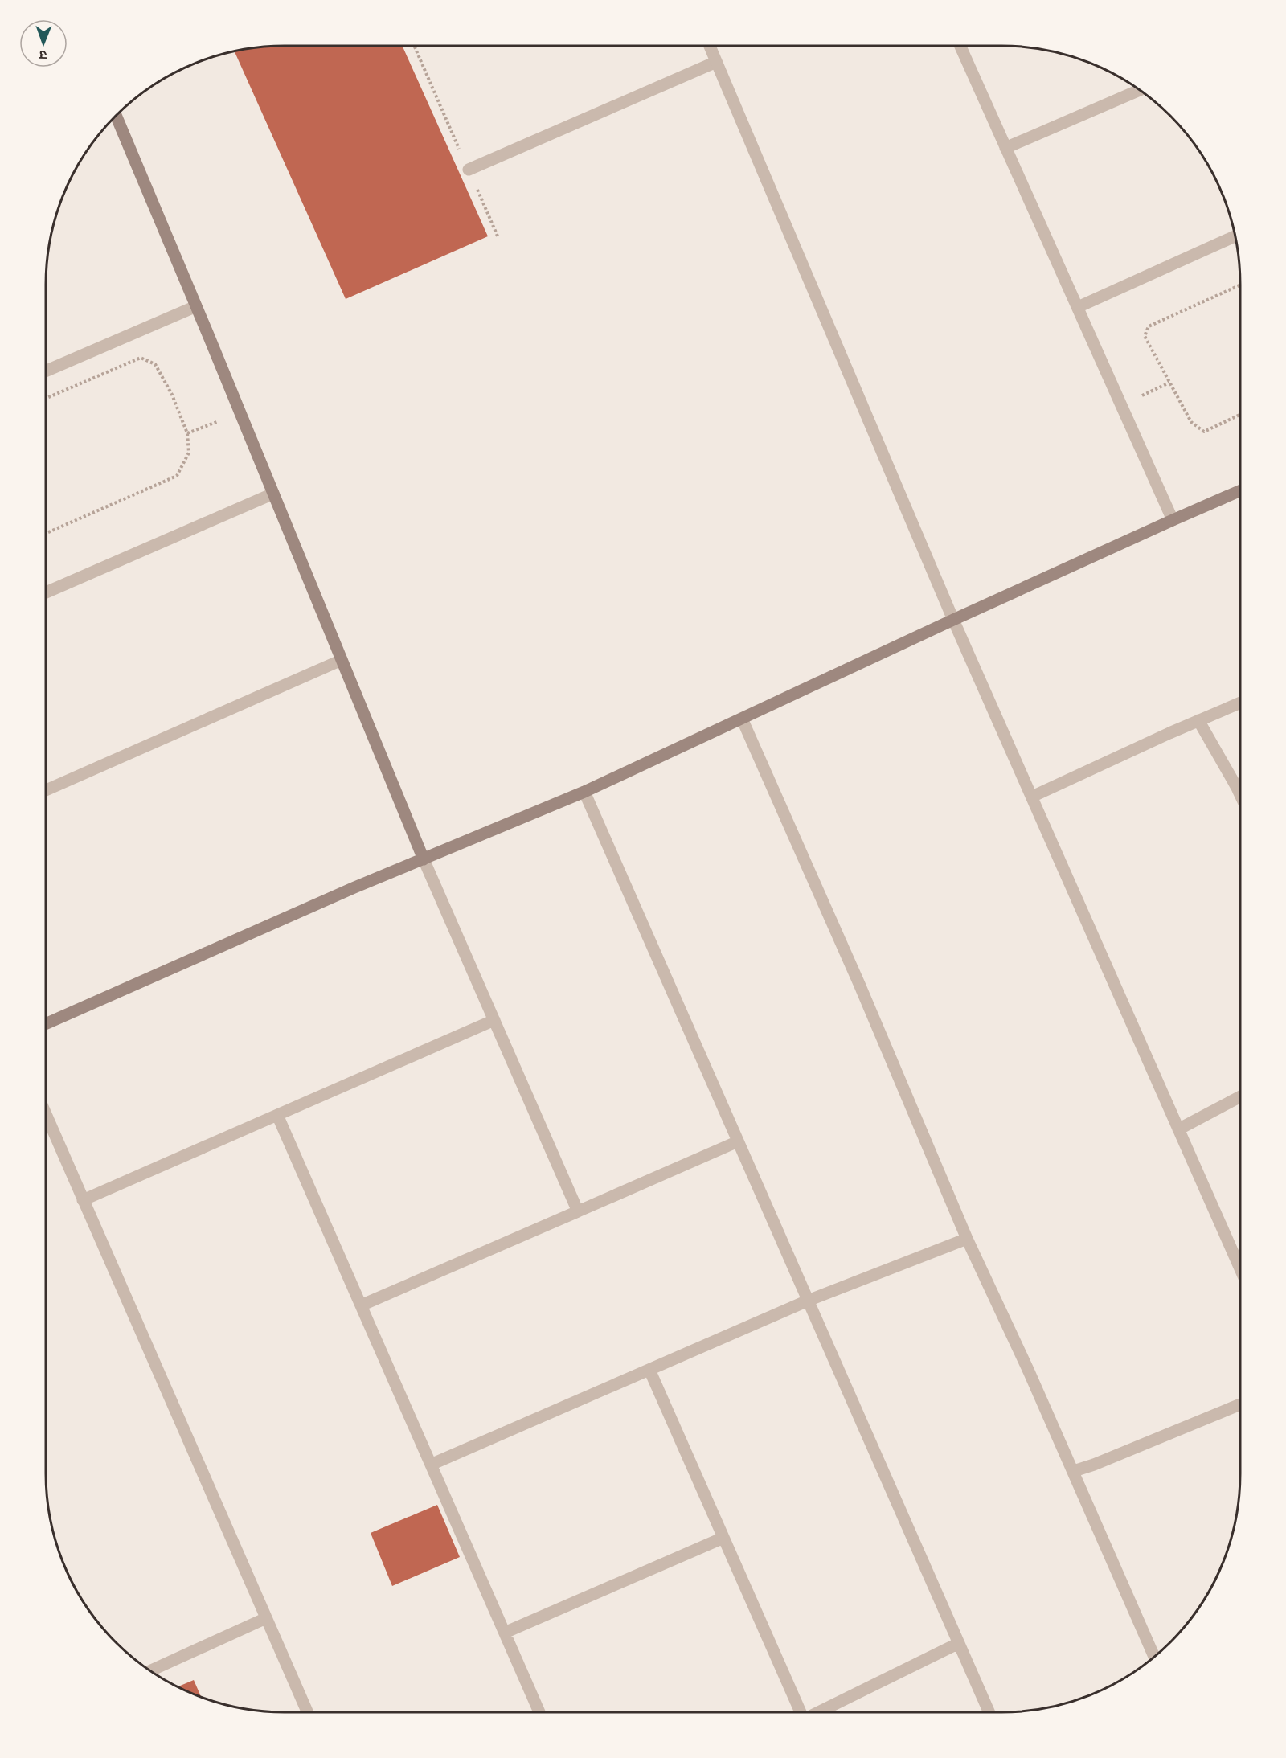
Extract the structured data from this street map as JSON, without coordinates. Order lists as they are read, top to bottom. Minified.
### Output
{"north":"bottom"}
